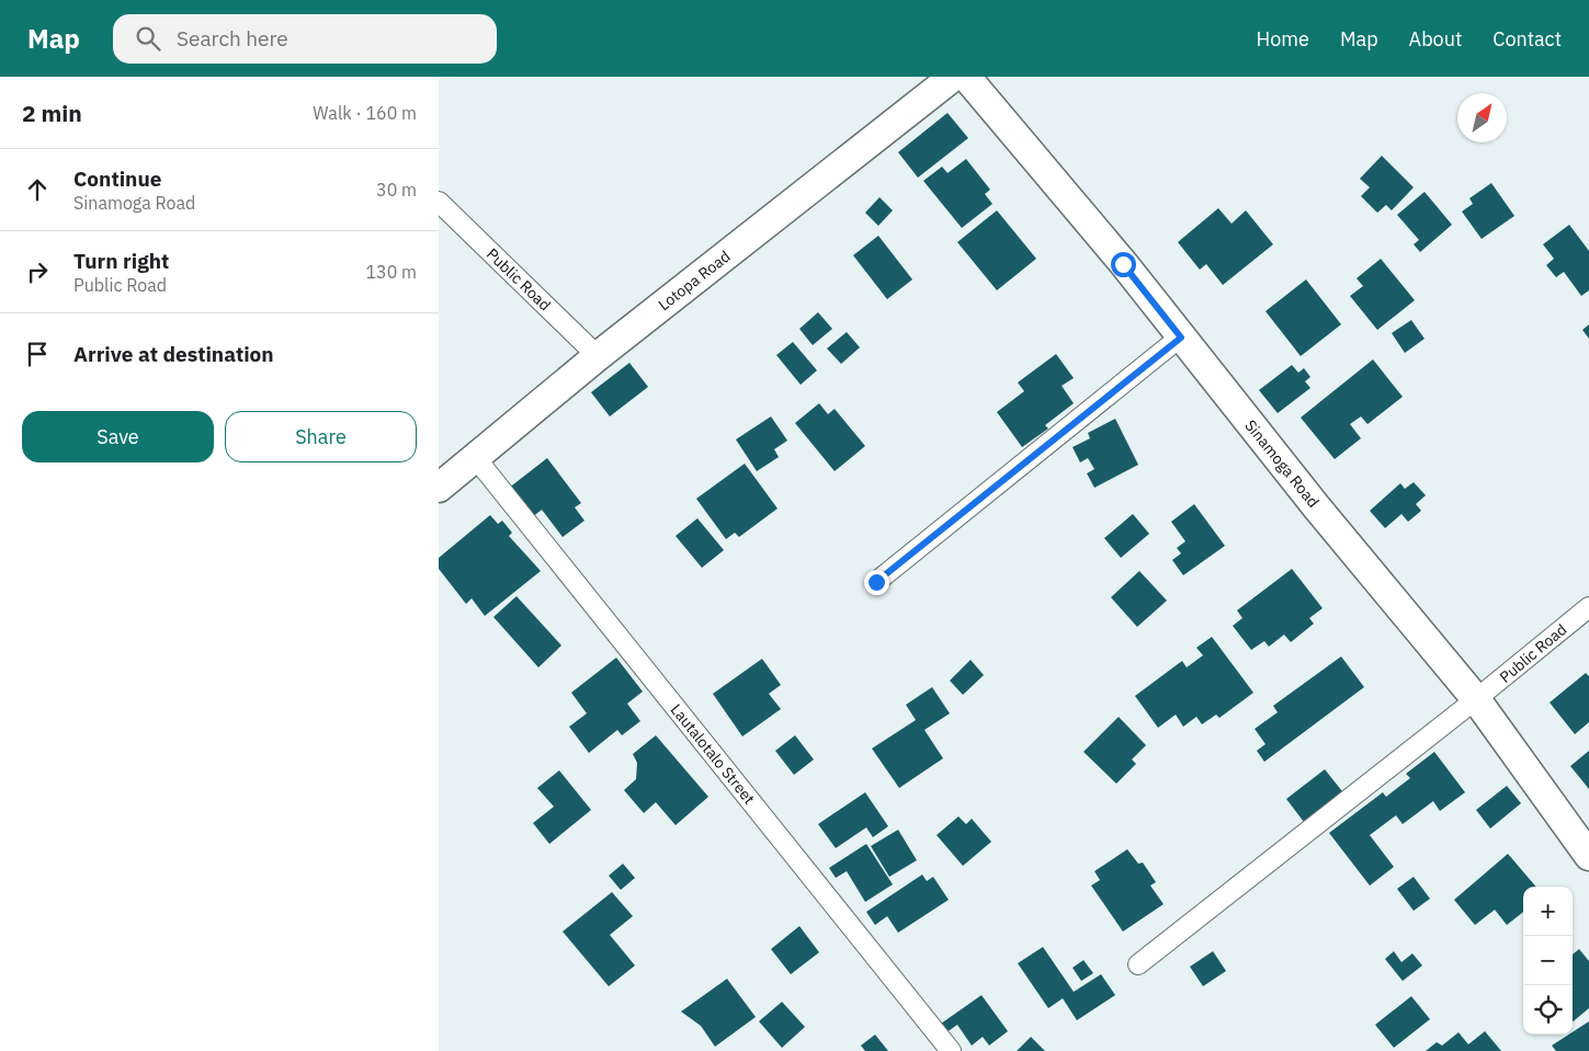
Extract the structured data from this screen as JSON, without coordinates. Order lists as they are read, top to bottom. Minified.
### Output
{"streets":{"street":["Public Road","Lotopa Road","Sinamoga Road","Lautalotalo Street"]},"crossings":[["Public Road","Lotopa Road"],["Public Road","Sinamoga Road"],["Lotopa Road","Lautalotalo Street"]],"north":"top right","page":{"header":"Map","search":"Search here","nav":["Home","Map","About","Contact"],"heading":["2 min","Walk · 160 m"],"list":[["Continue","Sinamoga Road","30 m"],["Turn right","Public Road","130 m"],"Arrive at destination"],"buttons":["Save","Share"],"map_buttons":["+","−"]}}
